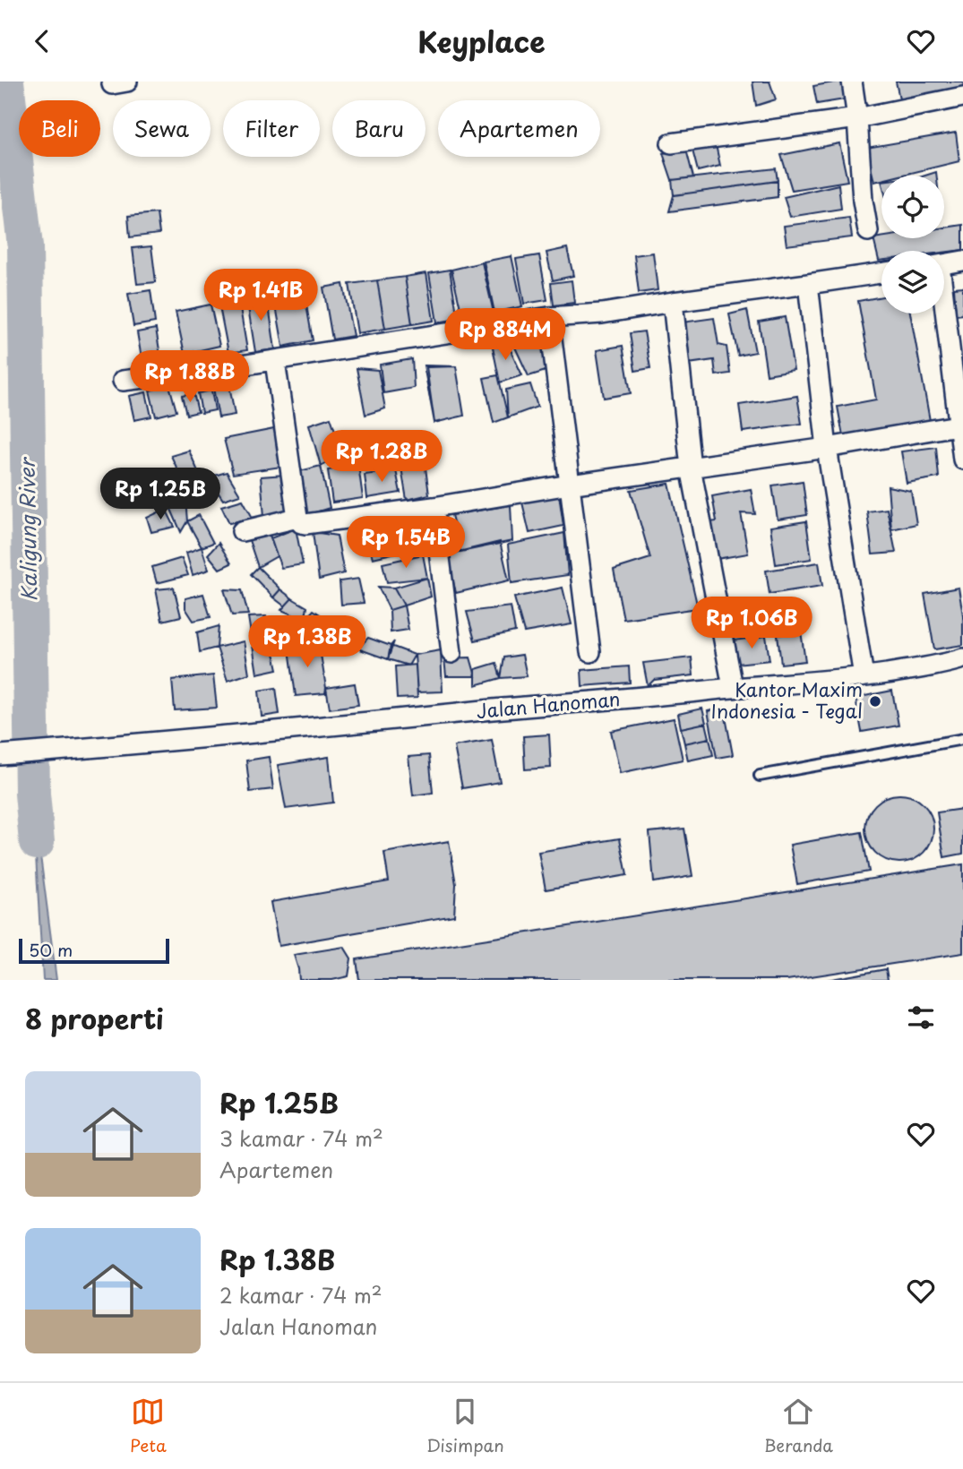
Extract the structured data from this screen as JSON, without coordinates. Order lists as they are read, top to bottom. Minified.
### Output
{"streets":{"street":["Jalan Hanoman"]},"water":["Kaligung River"],"places":["Kantor Maxim Indonesia - Tegal"],"scale_bar":"50 m","page":{"header":"Keyplace","chip":["Beli","Sewa","Filter","Baru","Apartemen"],"price":["Rp 1.41B","Rp 884M","Rp 1.88B","Rp 1.28B","Rp 1.25B","Rp 1.54B","Rp 1.06B","Rp 1.38B"],"scale":"50 m","heading":"8 properti","list":[{"name":"Rp 1.25B","note":"3 kamar · 74 m² · Apartemen"},{"name":"Rp 1.38B","note":"2 kamar · 74 m² · Jalan Hanoman"}],"tabs":["Peta","Disimpan","Beranda"]}}
